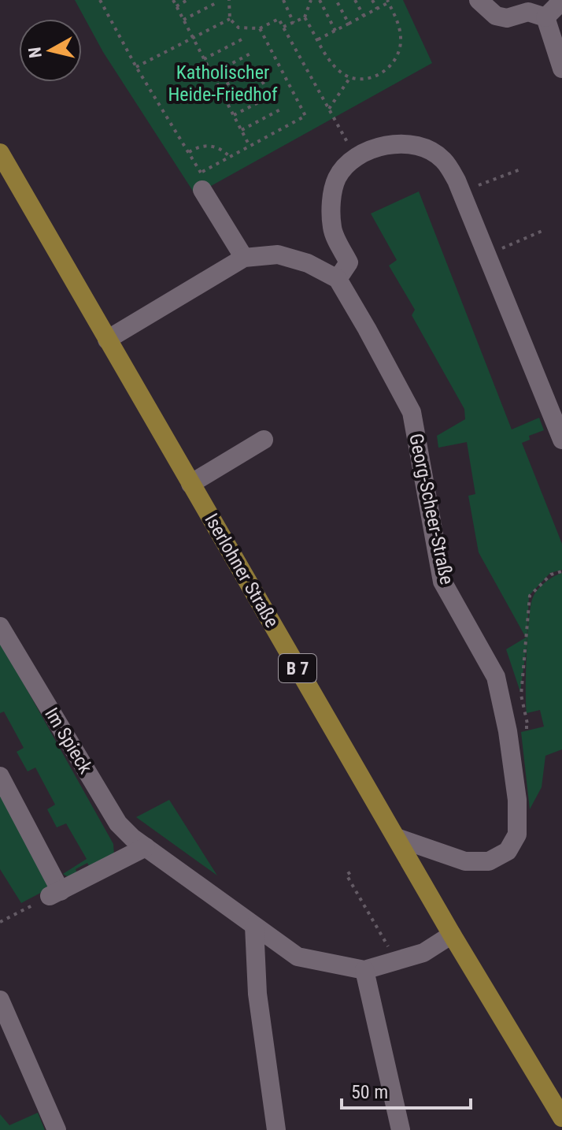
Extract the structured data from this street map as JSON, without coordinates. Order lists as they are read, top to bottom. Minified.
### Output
{"streets":{"main road":["Iserlohner Straße","B 7"],"street":["Georg-Scheer-Straße","Im Spieck"]},"crossings":[["Georg-Scheer-Straße","Iserlohner Straße"],["Iserlohner Straße","Im Spieck"]],"parks":["Katholischer Heide-Friedhof"],"scale_bar":"50 m","north":"left"}
